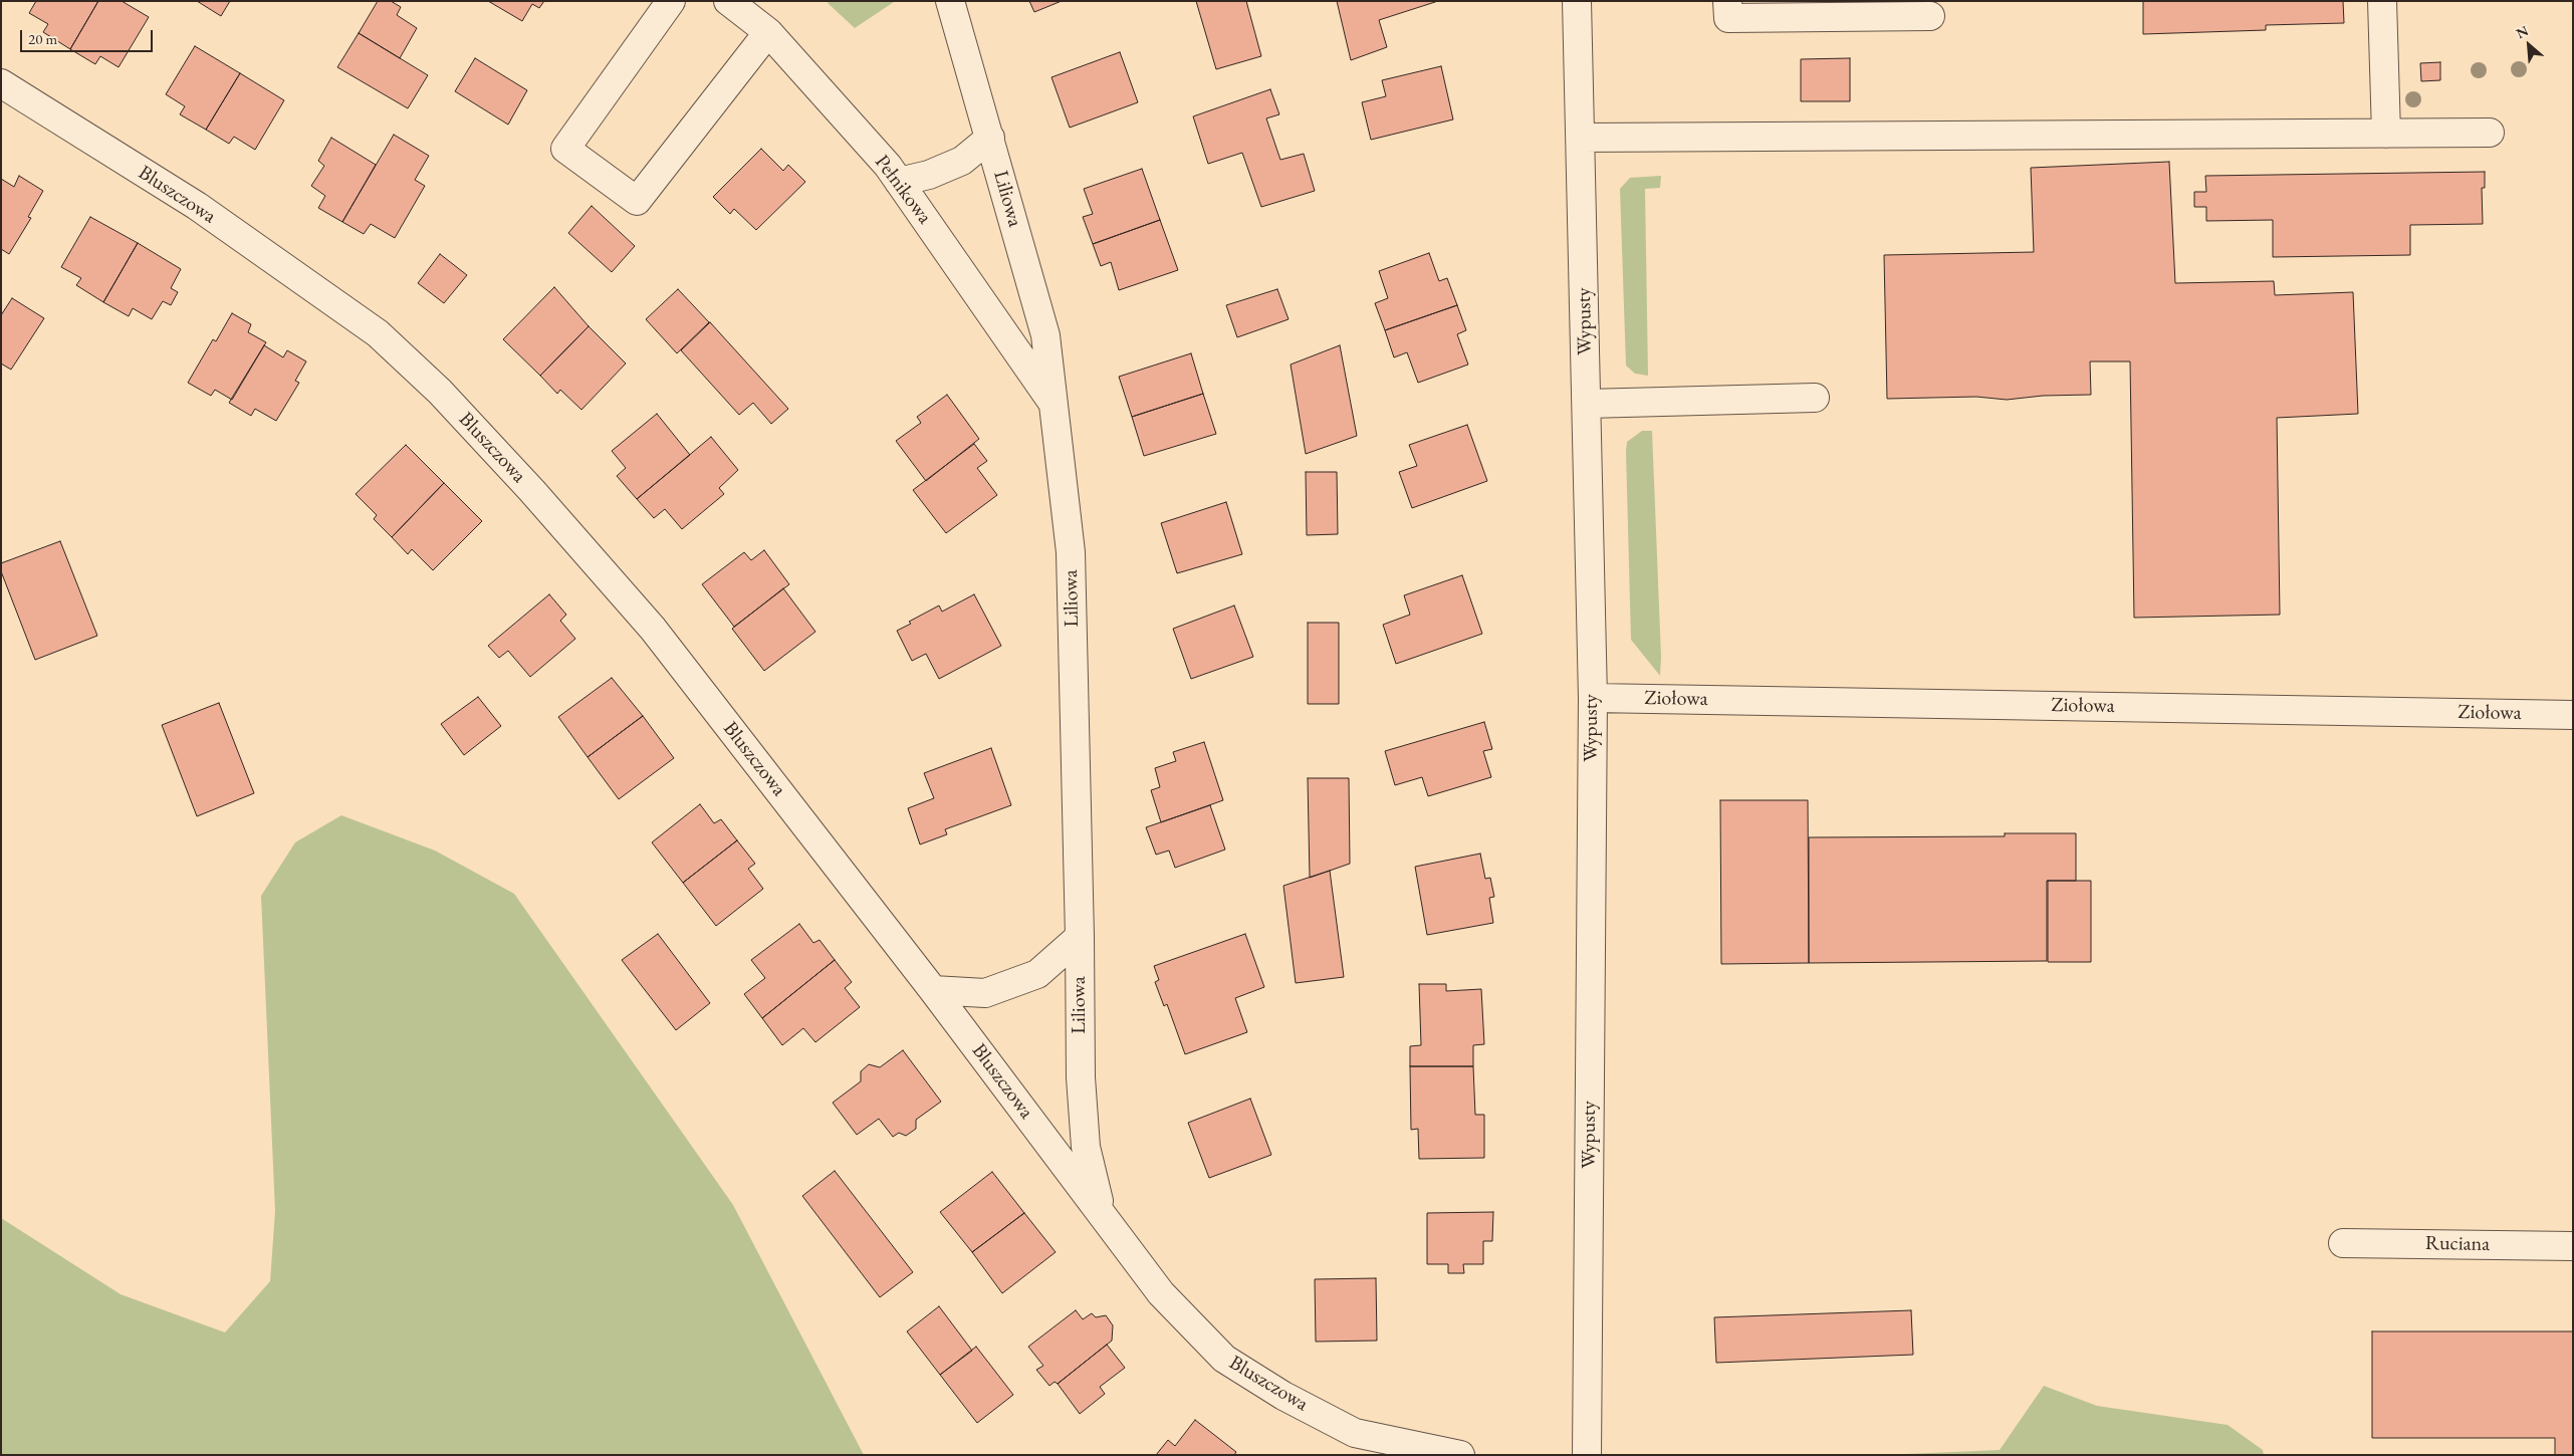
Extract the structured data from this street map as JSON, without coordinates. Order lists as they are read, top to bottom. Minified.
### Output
{"streets":{"street":["Pełnikowa","Bluszczowa","Liliowa","Wypusty","Ziołowa","Ruciana"]},"crossings":[["Pełnikowa","Liliowa"],["Bluszczowa","Liliowa"],["Wypusty","Ziołowa"]],"scale_bar":"20 m","north":"top left"}
